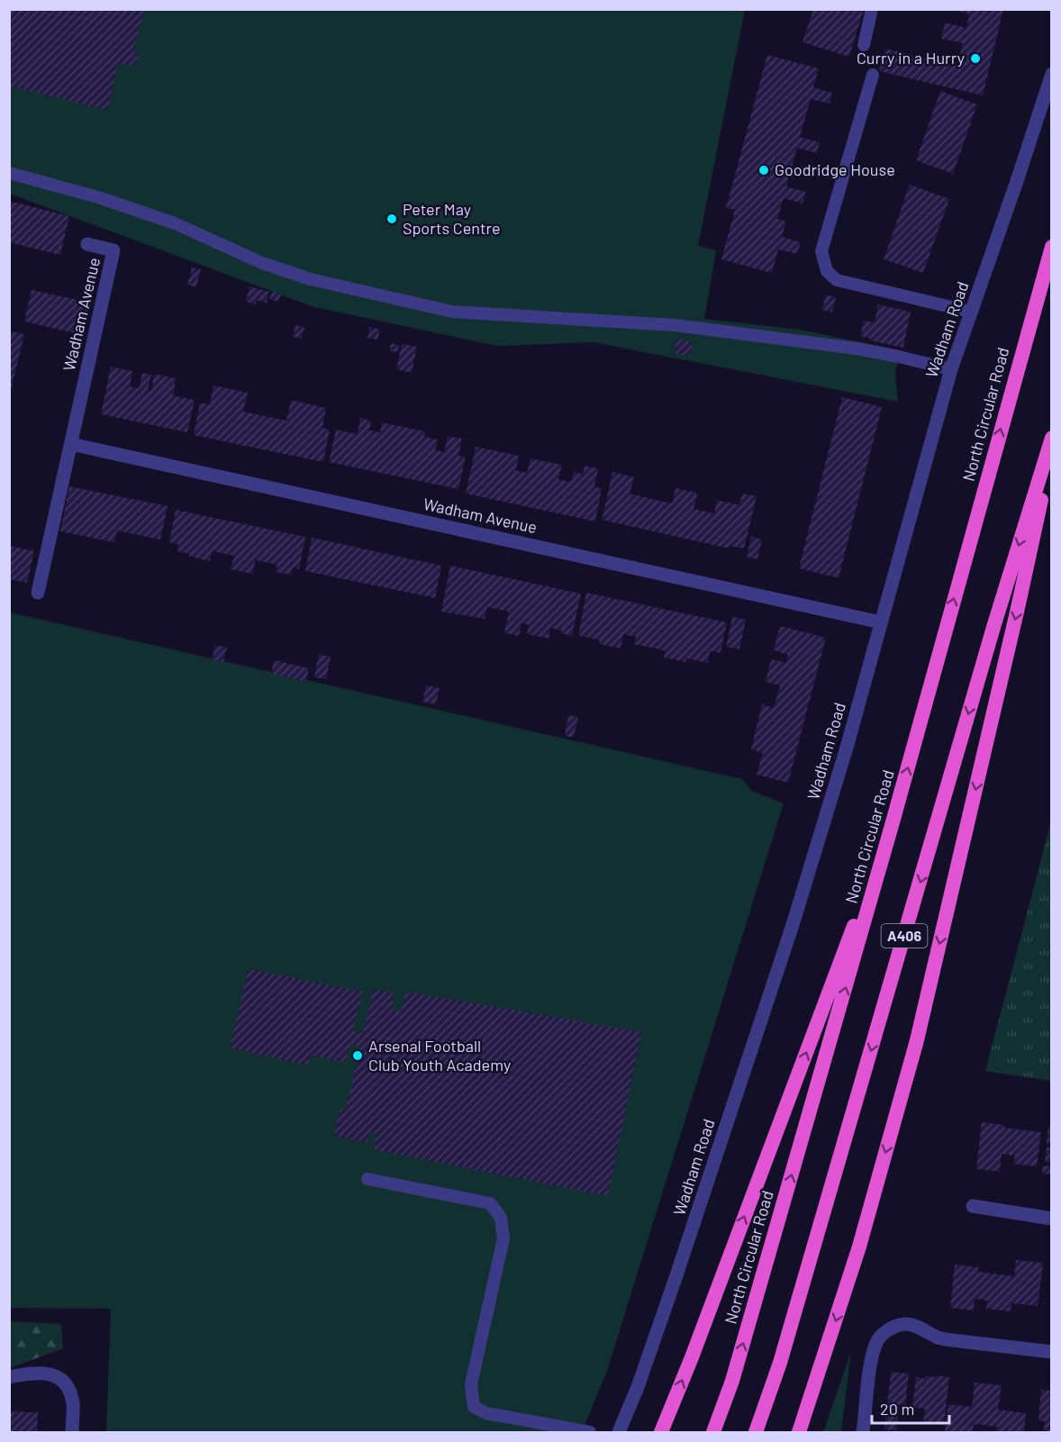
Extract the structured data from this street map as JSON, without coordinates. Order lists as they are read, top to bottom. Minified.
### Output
{"streets":{"highway":["North Circular Road","A406"],"street":["Wadham Avenue","Wadham Road"]},"crossings":[["Wadham Avenue","Wadham Road"],["North Circular Road","A406"]],"places":["Curry in a Hurry","Goodridge House","Peter May Sports Centre","Arsenal Football Club Youth Academy"],"scale_bar":"20 m"}
